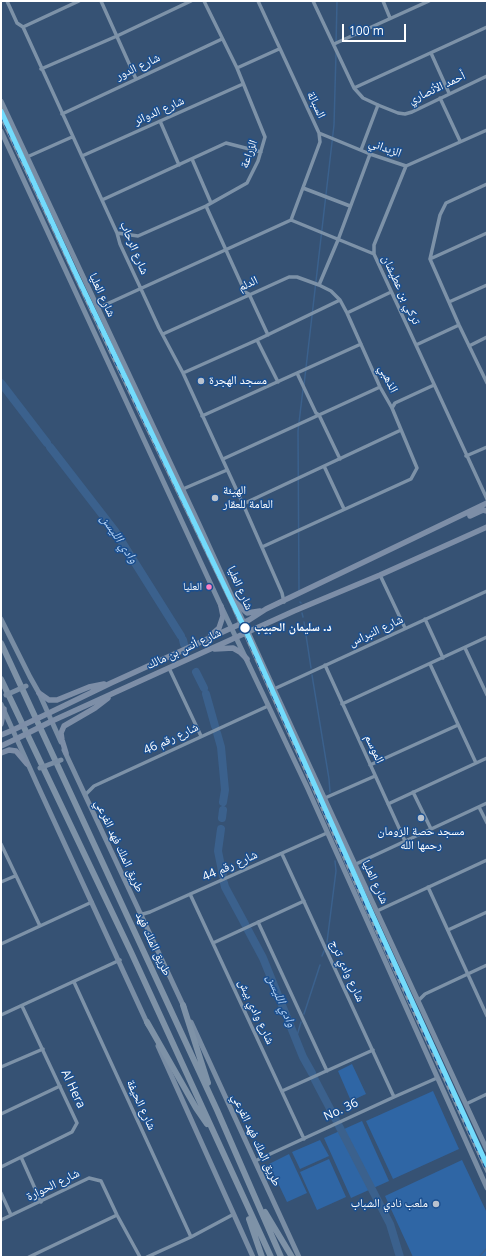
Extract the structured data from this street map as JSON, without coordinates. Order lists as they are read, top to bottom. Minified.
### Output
{"streets":{"highway":["طريق الملك فهد"],"main road":["شارع العليا","شارع أنس بن مالك","طريق الملك فهد الفرعي"],"street":["شارع الدور","أحمد الأنصاري","السبالة","شارع الدوائر","الزبداني","الزراعة","شارع الرحاب","الدلم","تركي بن عطيشان","الذهبي","شارع النبراس","شارع رقم 46","الموسم","شارع رقم 44","شارع وادي ترج","شارع وادي بيش","Al Hera","شارع الحيفة","No. 36","شارع الحوارة"]},"crossings":[["شارع الدور","الزراعة"],["شارع الدور","شارع الرحاب"],["السبالة","الزبداني"],["السبالة","تركي بن عطيشان"],["شارع الدوائر","الزراعة"],["شارع الدوائر","شارع الرحاب"],["الزراعة","شارع الرحاب"],["شارع الرحاب","الدلم"],["الدلم","الذهبي"],["شارع العليا","شارع النبراس"],["شارع العليا","شارع أنس بن مالك"],["شارع العليا","شارع رقم 46"],["شارع العليا","شارع رقم 44"],["شارع العليا","No. 36"],["شارع النبراس","الموسم"],["شارع أنس بن مالك","طريق الملك فهد الفرعي"],["شارع رقم 46","طريق الملك فهد الفرعي"],["طريق الملك فهد الفرعي","شارع رقم 44"],["طريق الملك فهد الفرعي","No. 36"],["شارع رقم 44","شارع وادي ترج"],["شارع رقم 44","شارع وادي بيش"],["شارع وادي ترج","No. 36"],["شارع وادي بيش","No. 36"]],"water":["وادي الليسن"],"places":["مسجد الهجرة","الهيئة العامة للعقار","العليا","د. سليمان الحبيب","مسجد حصة الزومان رحمها الله","ملعب نادي الشباب"],"scale_bar":"100 m"}
